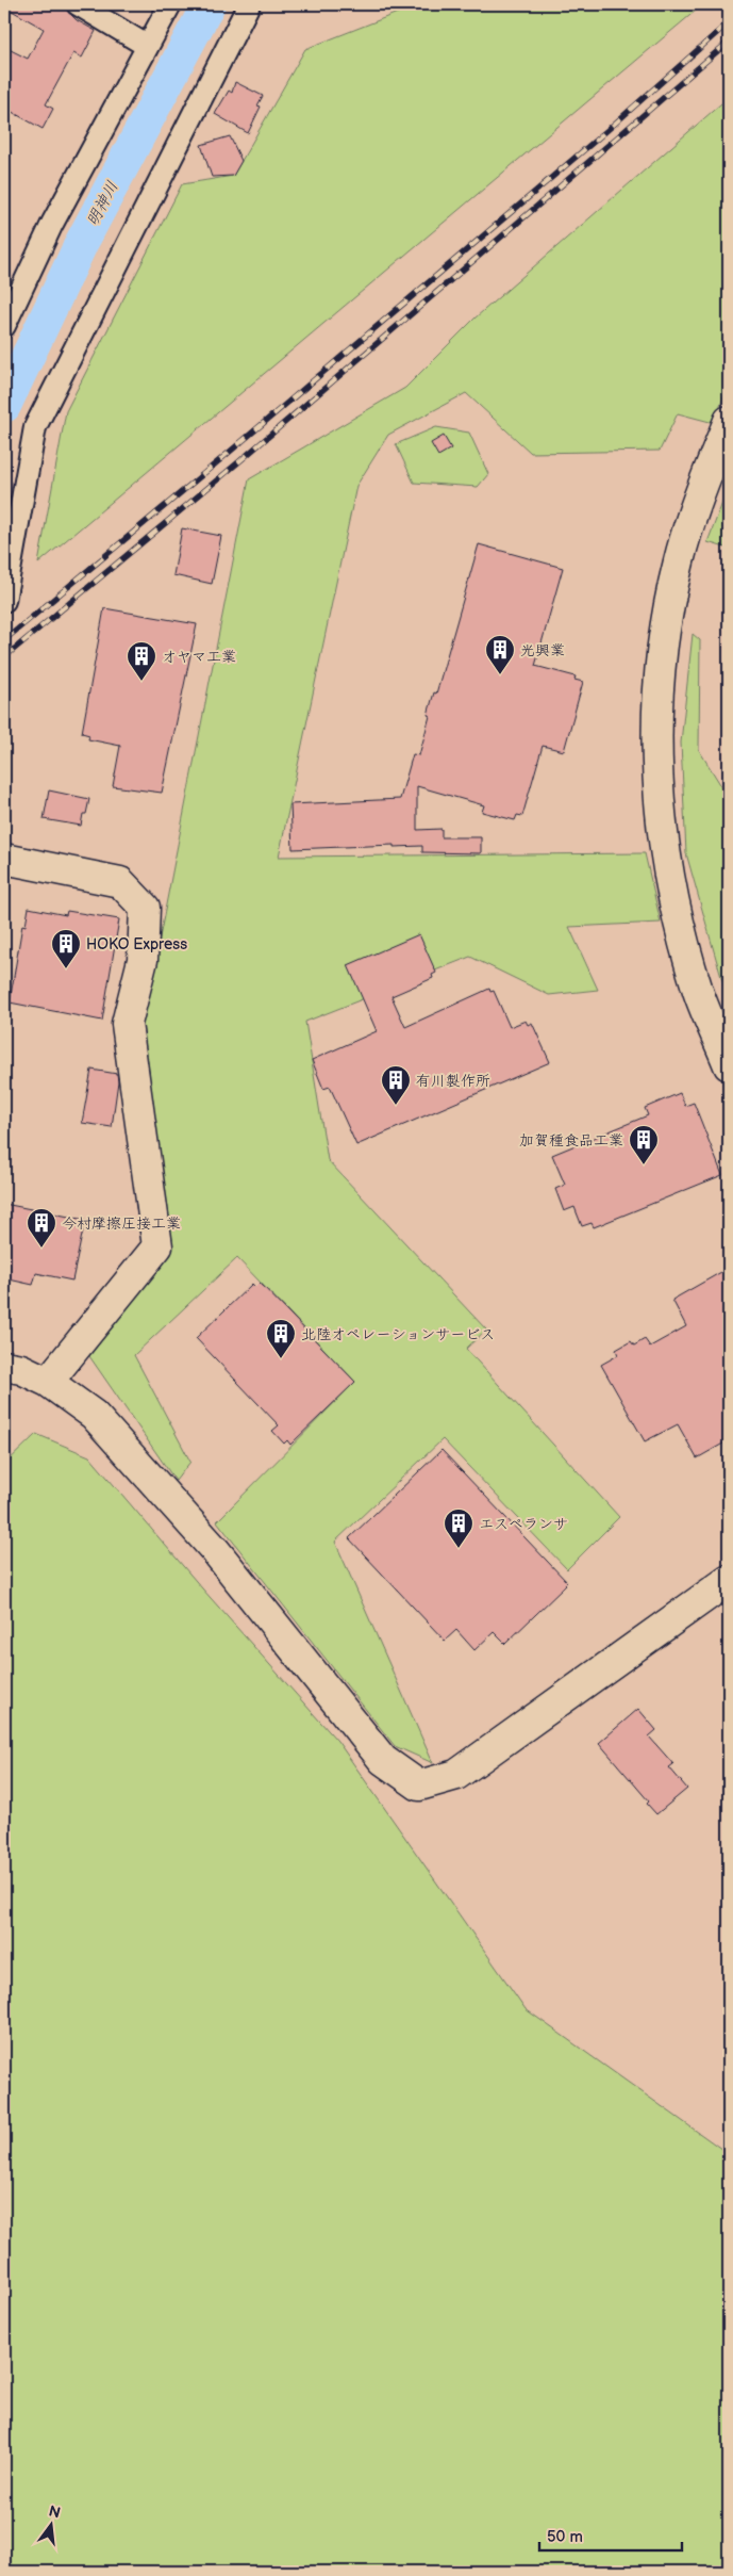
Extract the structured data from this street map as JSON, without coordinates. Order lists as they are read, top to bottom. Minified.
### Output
{"water":["明神川"],"places":{"building":["光興業","オヤマ工業","HOKO Express","有川製作所","加賀種食品工業","今村摩擦圧接工業","北陸オペレーションサービス","エスペランサ"]},"scale_bar":"50 m","north":"top"}
